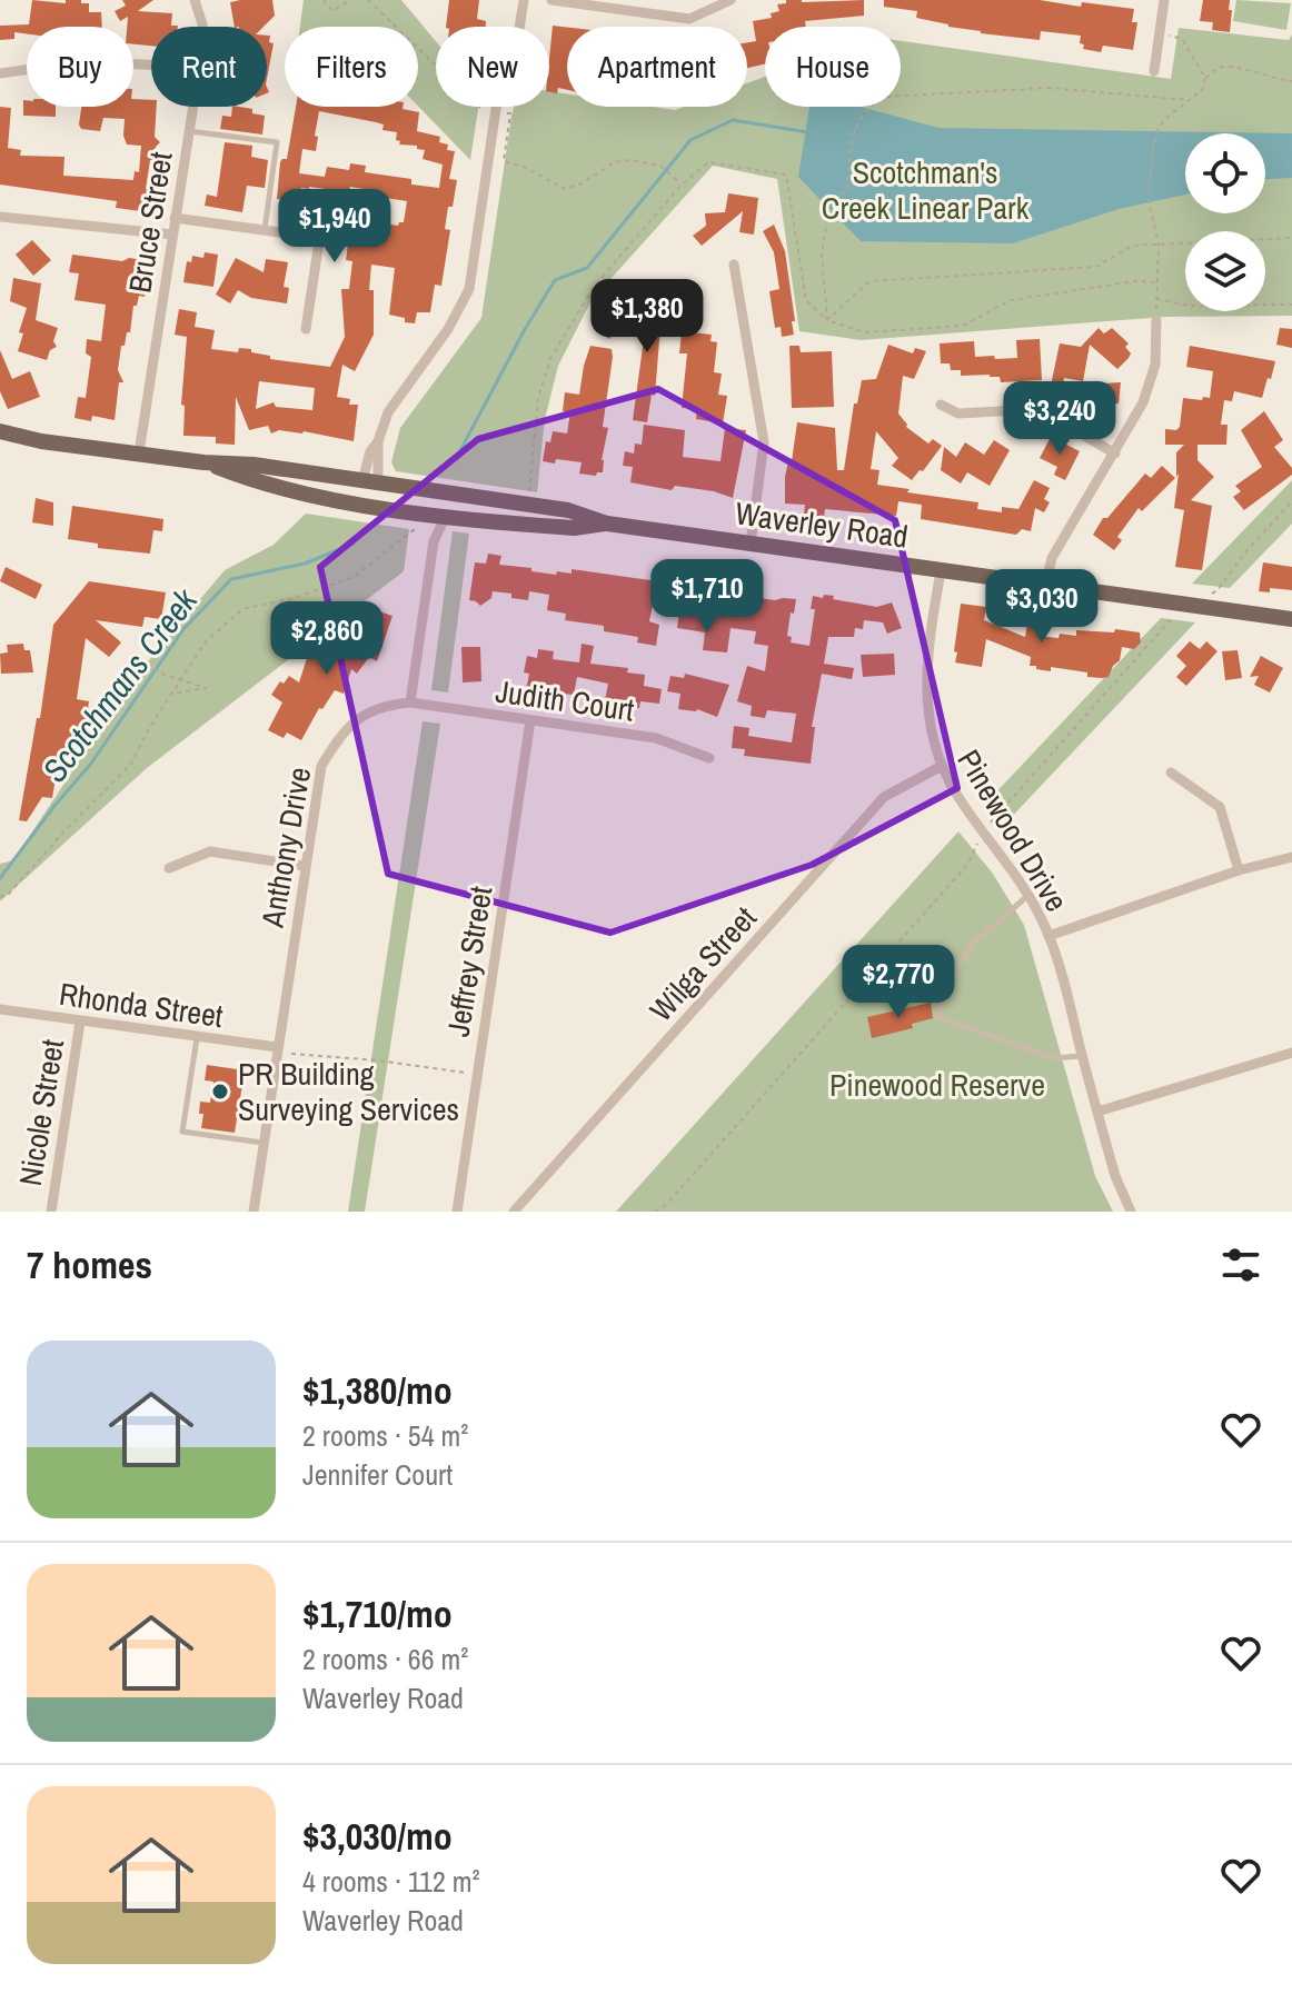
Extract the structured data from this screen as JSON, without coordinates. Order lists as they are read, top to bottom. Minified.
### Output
{"streets":{"main road":["Waverley Road"],"street":["Bruce Street","Judith Court","Pinewood Drive","Anthony Drive","Jeffrey Street","Wilga Street","Rhonda Street","Nicole Street"]},"crossings":[["Bruce Street","Waverley Road"],["Waverley Road","Pinewood Drive"],["Judith Court","Anthony Drive"],["Judith Court","Jeffrey Street"],["Pinewood Drive","Wilga Street"],["Anthony Drive","Rhonda Street"],["Rhonda Street","Nicole Street"]],"water":["Scotchmans Creek"],"parks":["Scotchman's Creek Linear Park","Pinewood Reserve"],"places":["PR Building Surveying Services"],"page":{"chip":["Buy","Rent","Filters","New","Apartment","House"],"price":["$1,940","$1,380","$3,240","$1,710","$3,030","$2,860","$2,770"],"heading":"7 homes","list":[{"name":"$1,380/mo","note":"2 rooms · 54 m² · Jennifer Court"},{"name":"$1,710/mo","note":"2 rooms · 66 m² · Waverley Road"},{"name":"$3,030/mo","note":"4 rooms · 112 m² · Waverley Road"}]}}
